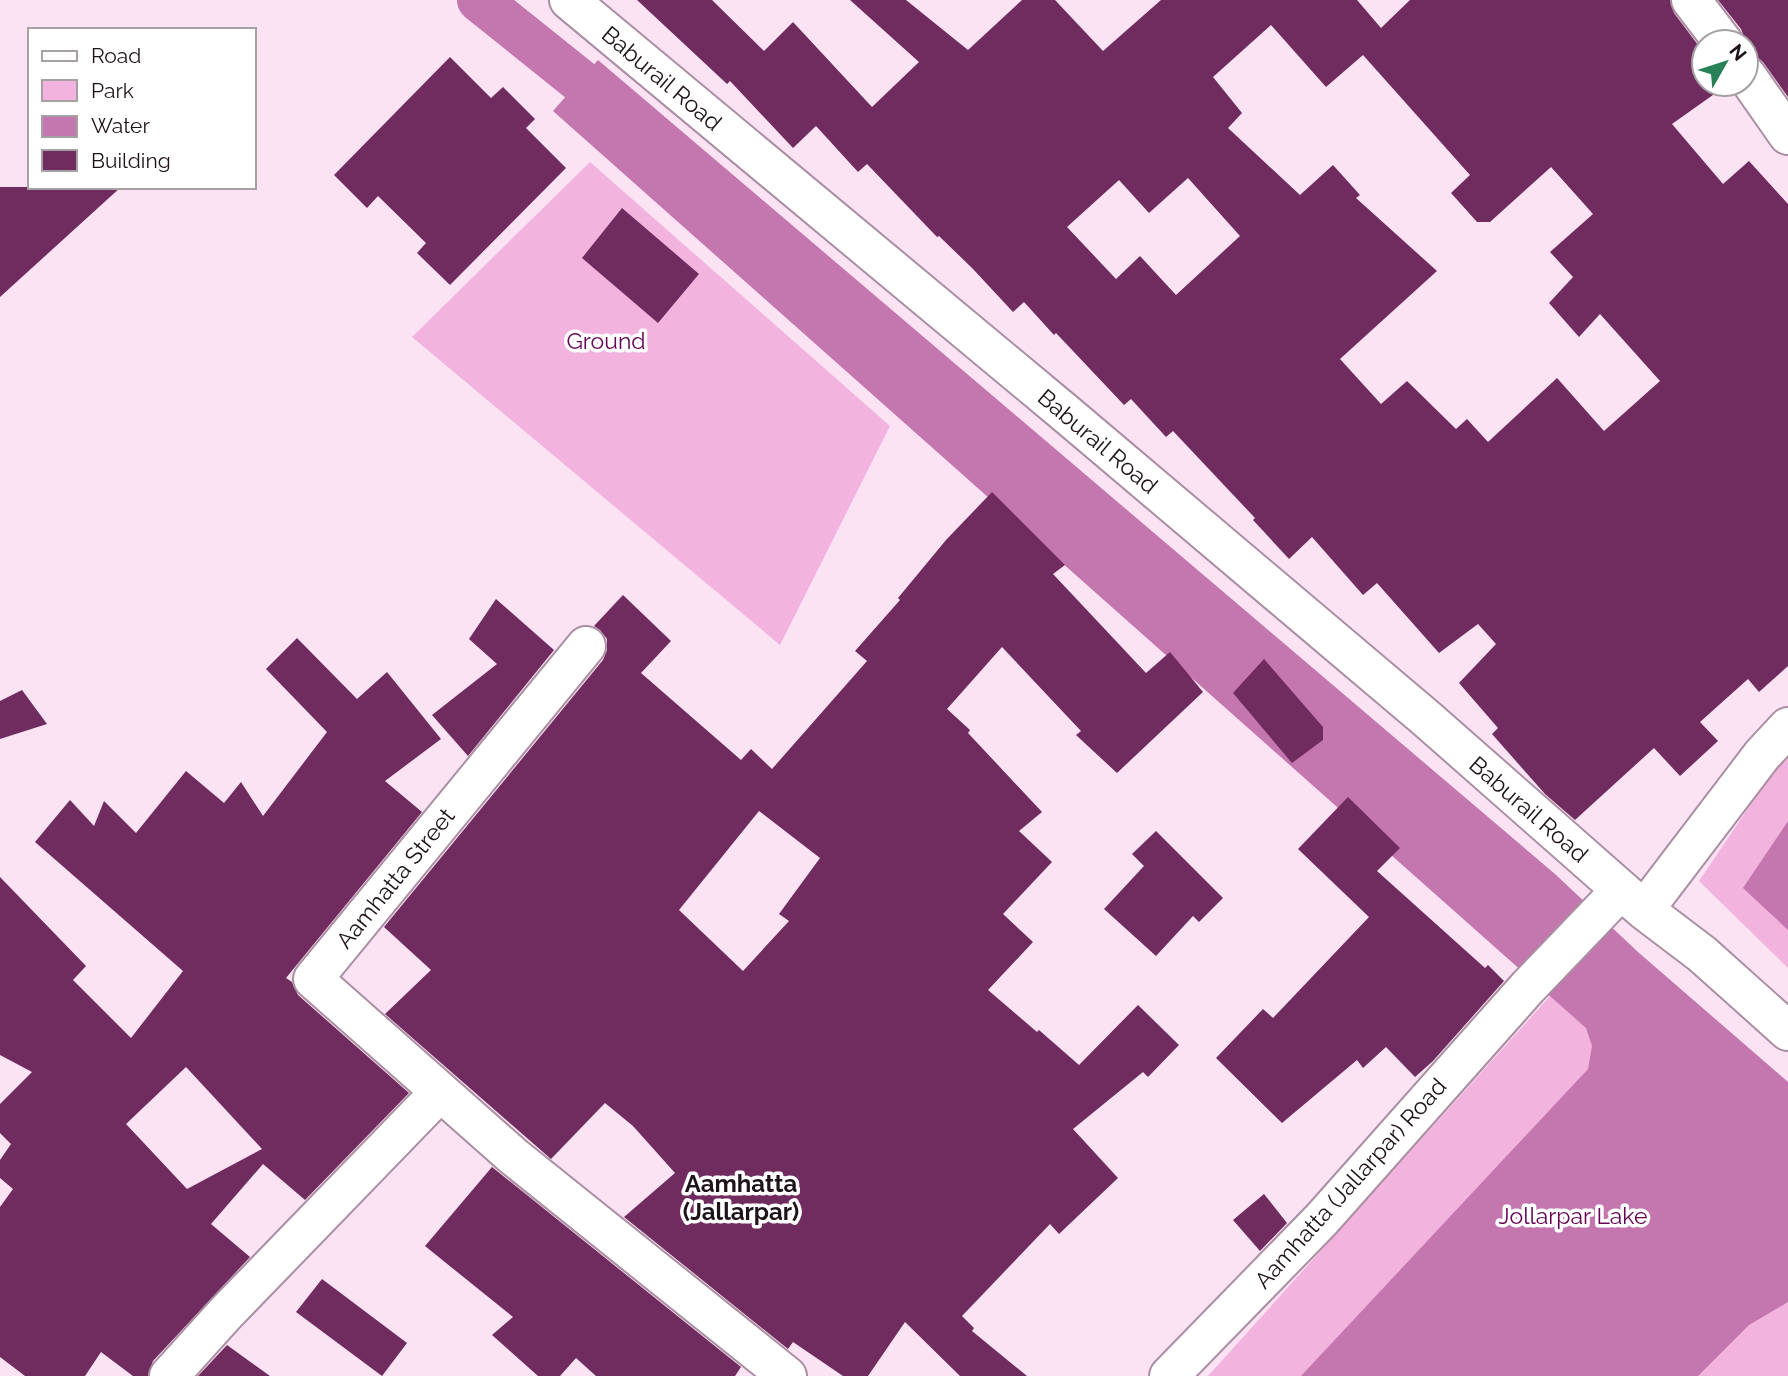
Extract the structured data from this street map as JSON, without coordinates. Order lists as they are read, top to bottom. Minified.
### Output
{"streets":{"street":["Baburail Road","Aamhatta Street","Aamhatta (Jallarpar) Road"]},"crossings":[["Baburail Road","Aamhatta (Jallarpar) Road"]],"districts":["Aamhatta (Jallarpar)"],"parks":["Ground","Jollarpar Lake"],"legend":["Road","Park","Water","Building"],"north":"top right"}
